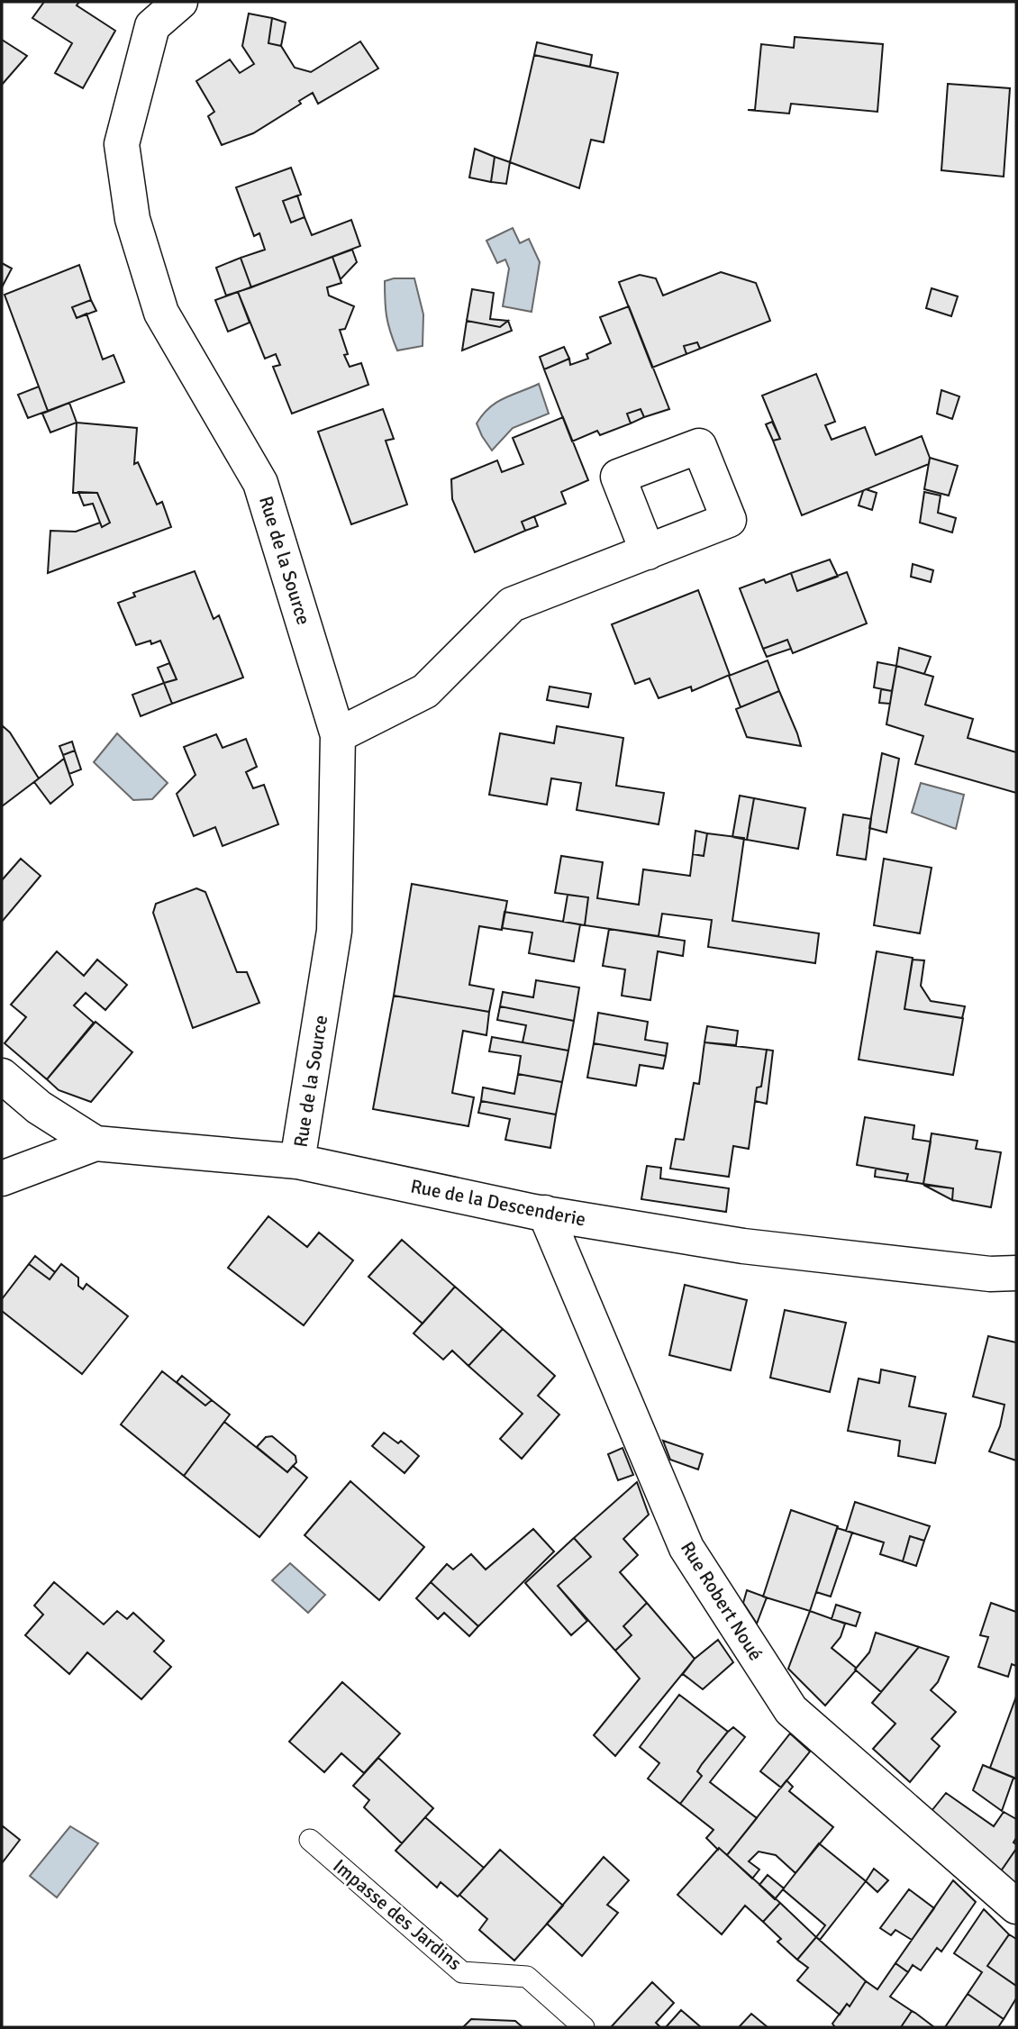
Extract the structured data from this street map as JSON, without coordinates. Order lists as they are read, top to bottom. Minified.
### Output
{"streets":{"street":["Rue de la Source","Rue de la Descenderie","Rue Robert Noué"],"lane":["Impasse des Jardins"]},"crossings":[["Rue de la Source","Rue de la Descenderie"],["Rue de la Descenderie","Rue Robert Noué"]]}
